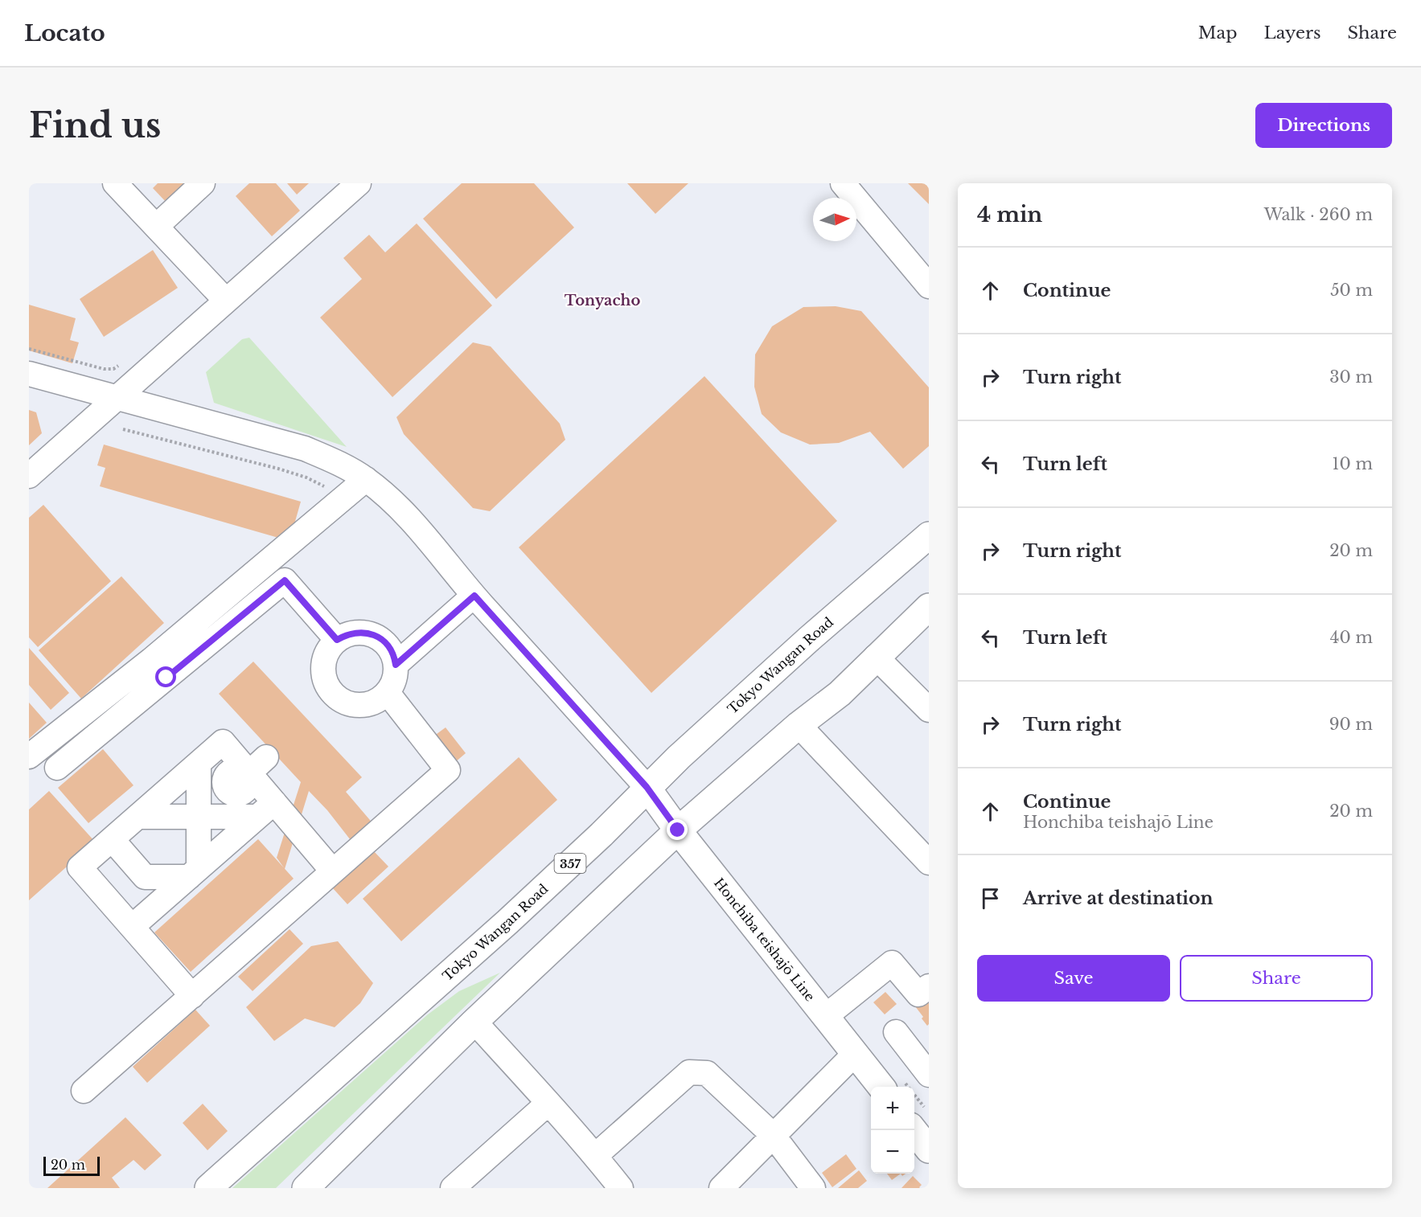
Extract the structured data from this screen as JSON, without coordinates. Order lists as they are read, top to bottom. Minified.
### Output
{"streets":{"main road":["Tokyo Wangan Road","357","Honchiba teishajō Line"]},"crossings":[["Tokyo Wangan Road","Honchiba teishajō Line"]],"districts":["Tonyacho"],"scale_bar":"20 m","north":"right","page":{"header":"Locato","nav":["Map","Layers","Share"],"buttons":["Directions",["Save","Share"]],"title":"Find us","heading":["4 min","Walk · 260 m"],"list":[["Continue","50 m"],["Turn right","30 m"],["Turn left","10 m"],["Turn right","20 m"],["Turn left","40 m"],["Turn right","90 m"],["Continue","Honchiba teishajō Line","20 m"],"Arrive at destination"],"map_buttons":["+","−"],"scale":"20 m"}}
